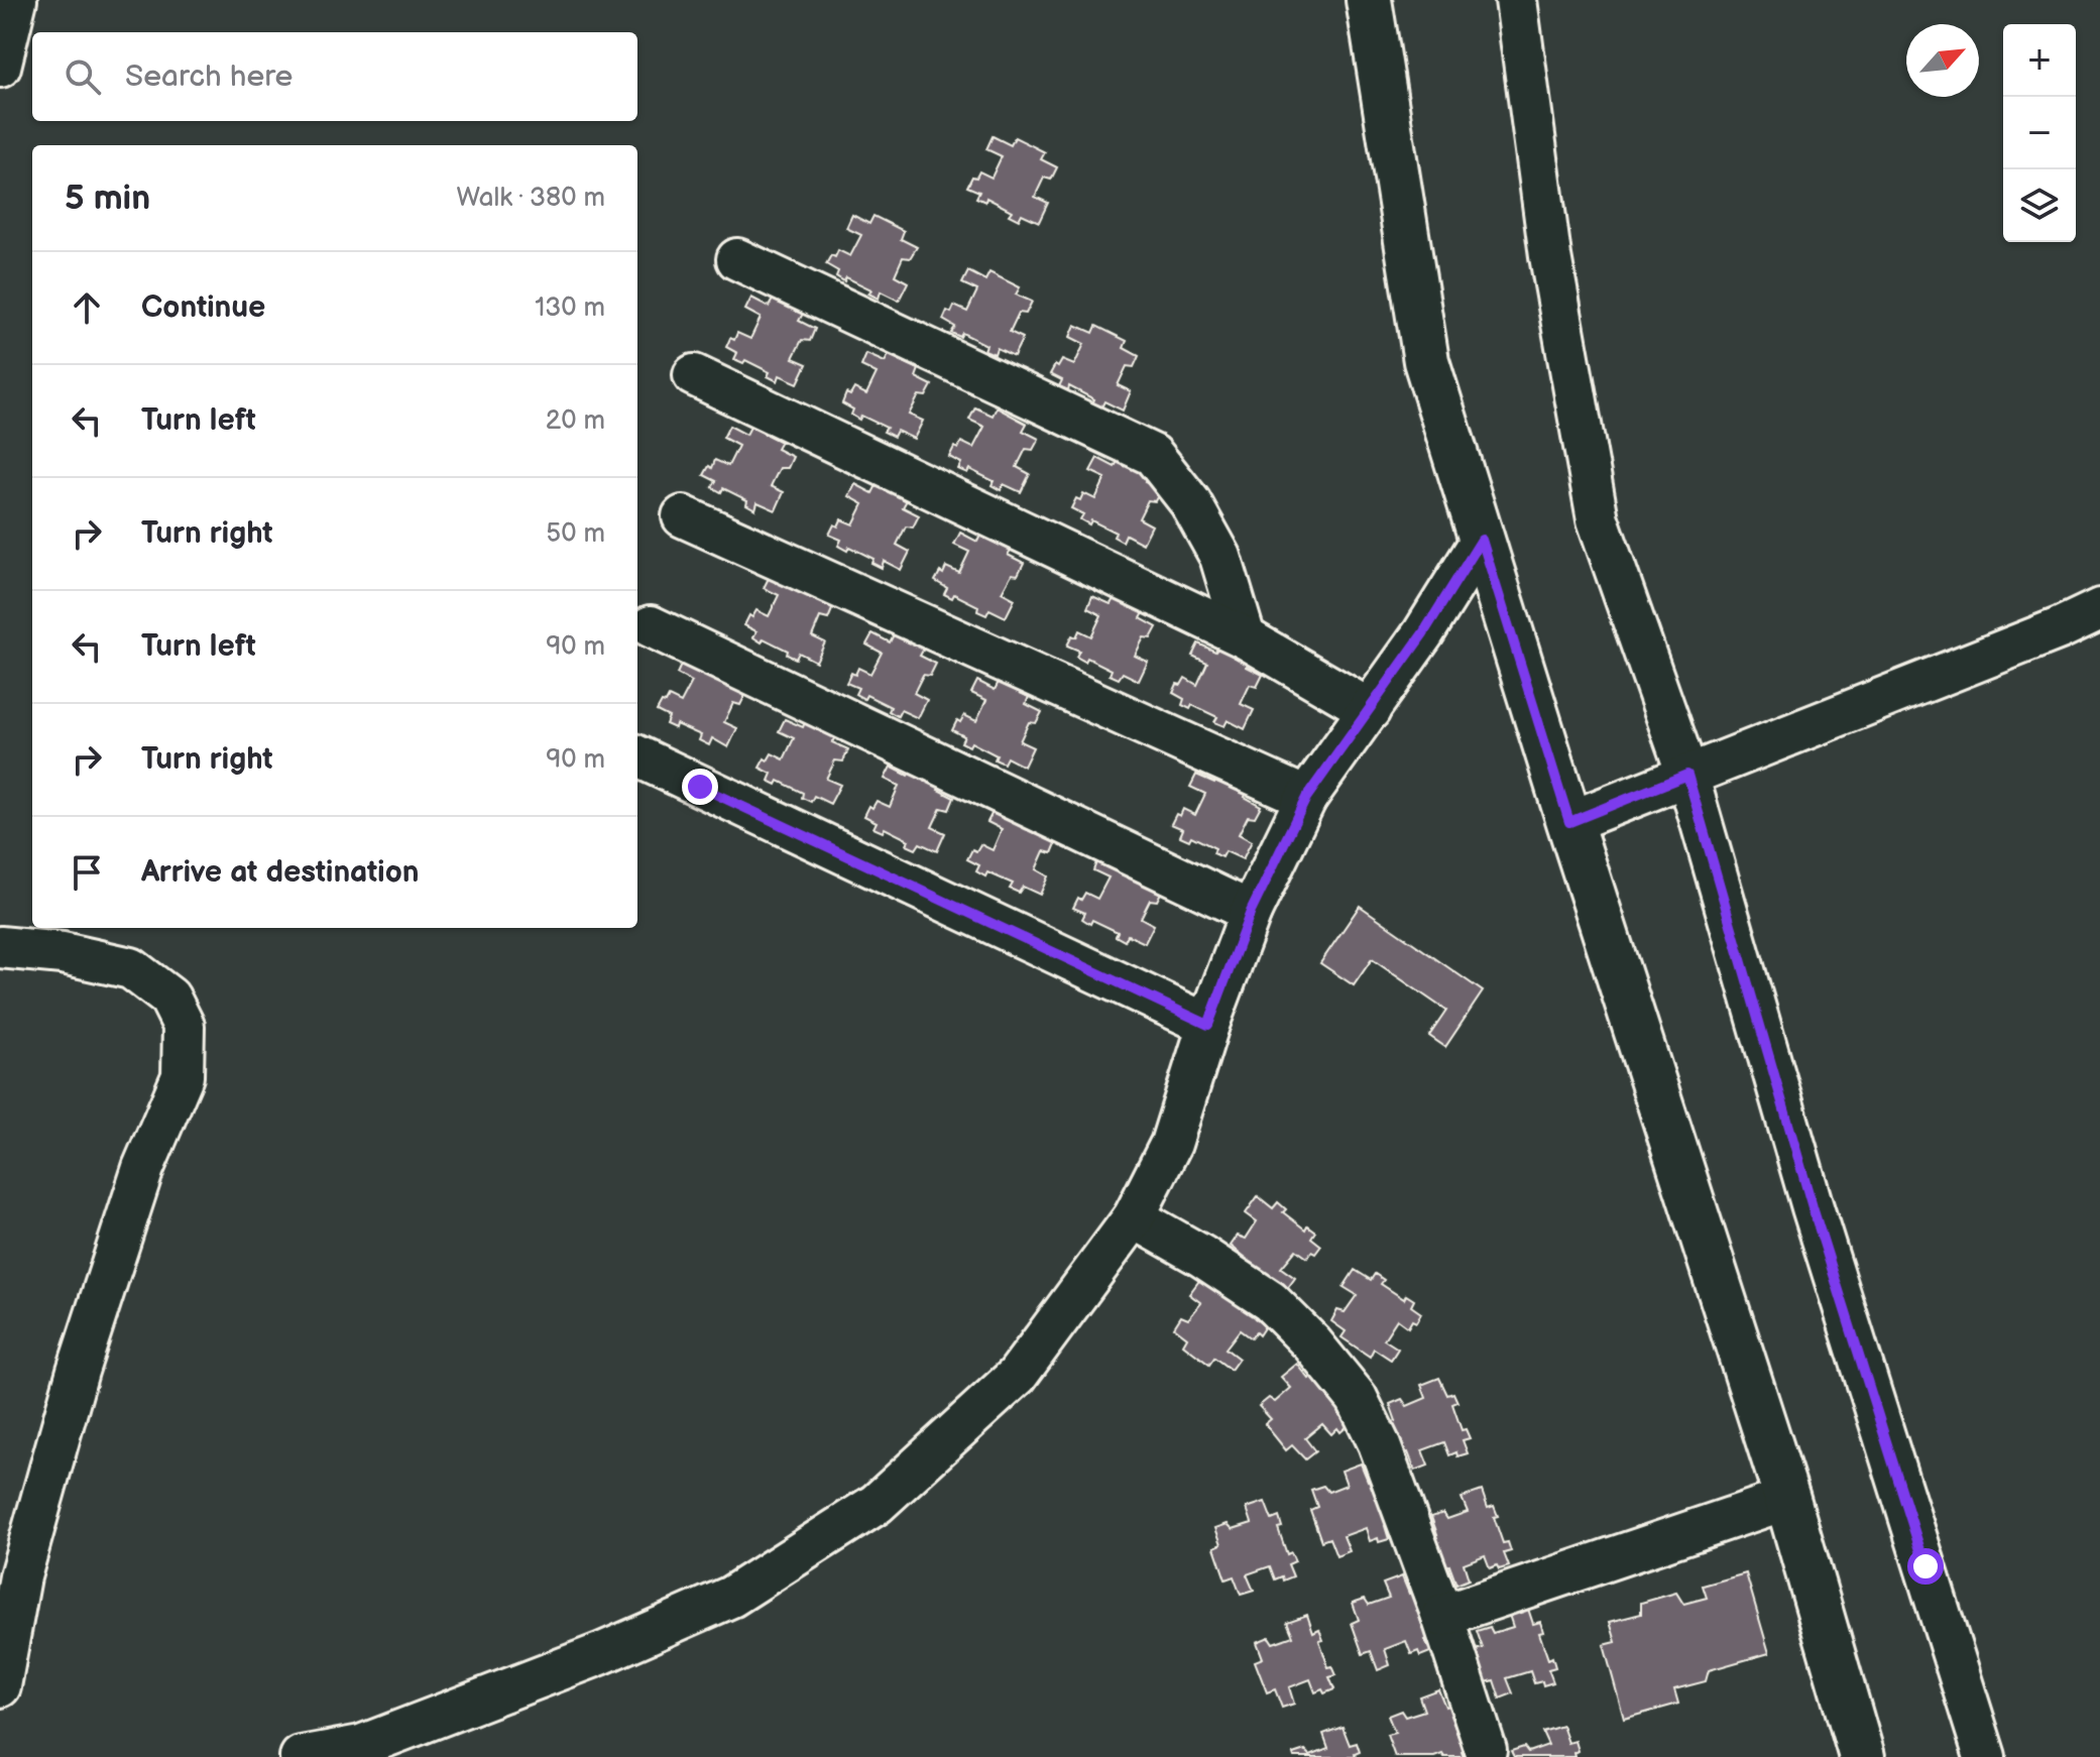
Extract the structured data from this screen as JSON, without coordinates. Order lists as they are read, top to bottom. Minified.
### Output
{"north":"top right","page":{"map_buttons":["+","−"],"search":"Search here","heading":["5 min","Walk · 380 m"],"list":[["Continue","130 m"],["Turn left","20 m"],["Turn right","50 m"],["Turn left","90 m"],["Turn right","90 m"],"Arrive at destination"]}}
